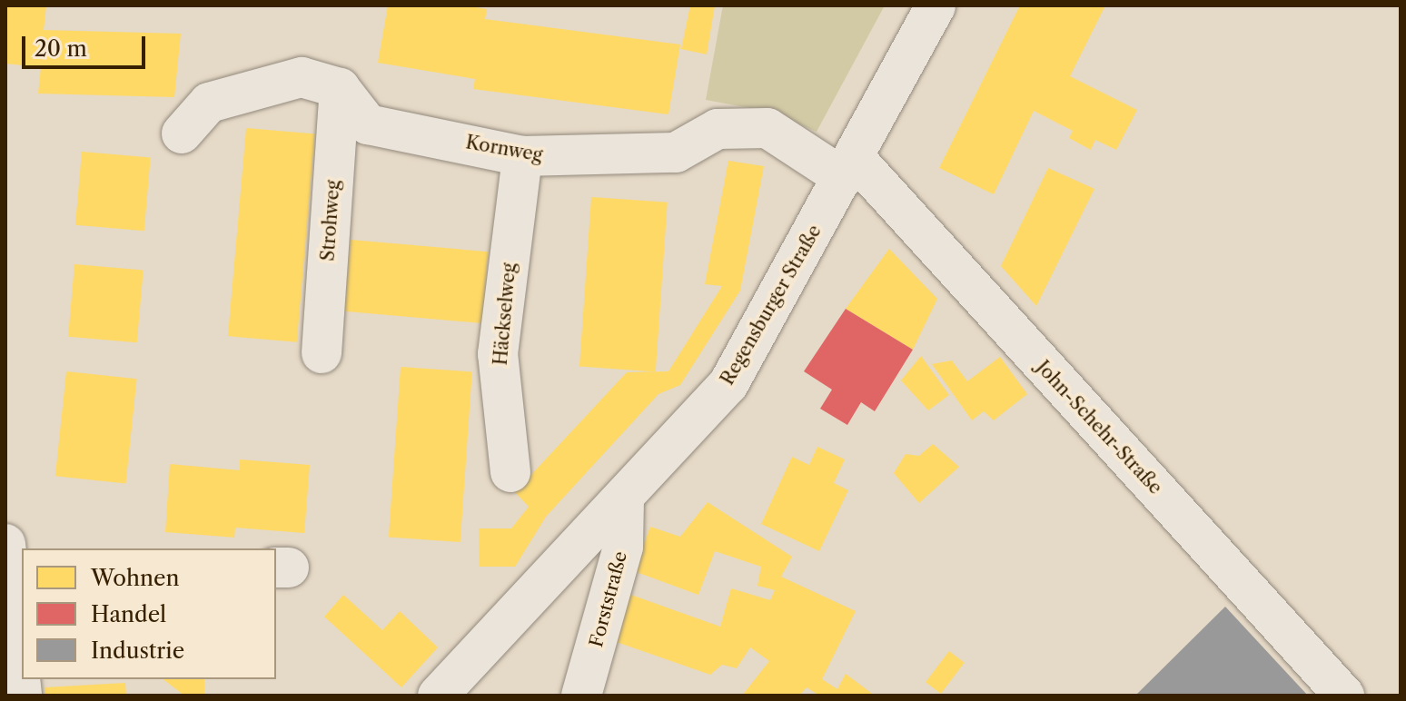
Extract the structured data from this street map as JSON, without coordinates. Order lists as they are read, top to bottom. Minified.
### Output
{"streets":{"street":["Kornweg","Strohweg","Regensburger Straße","Häckselweg","John-Schehr-Straße","Forststraße"]},"crossings":[["Kornweg","Strohweg"],["Kornweg","Regensburger Straße"],["Kornweg","Häckselweg"],["Kornweg","John-Schehr-Straße"],["Regensburger Straße","John-Schehr-Straße"],["Regensburger Straße","Forststraße"]],"legend":["Wohnen","Handel","Industrie"],"scale_bar":"20 m"}
